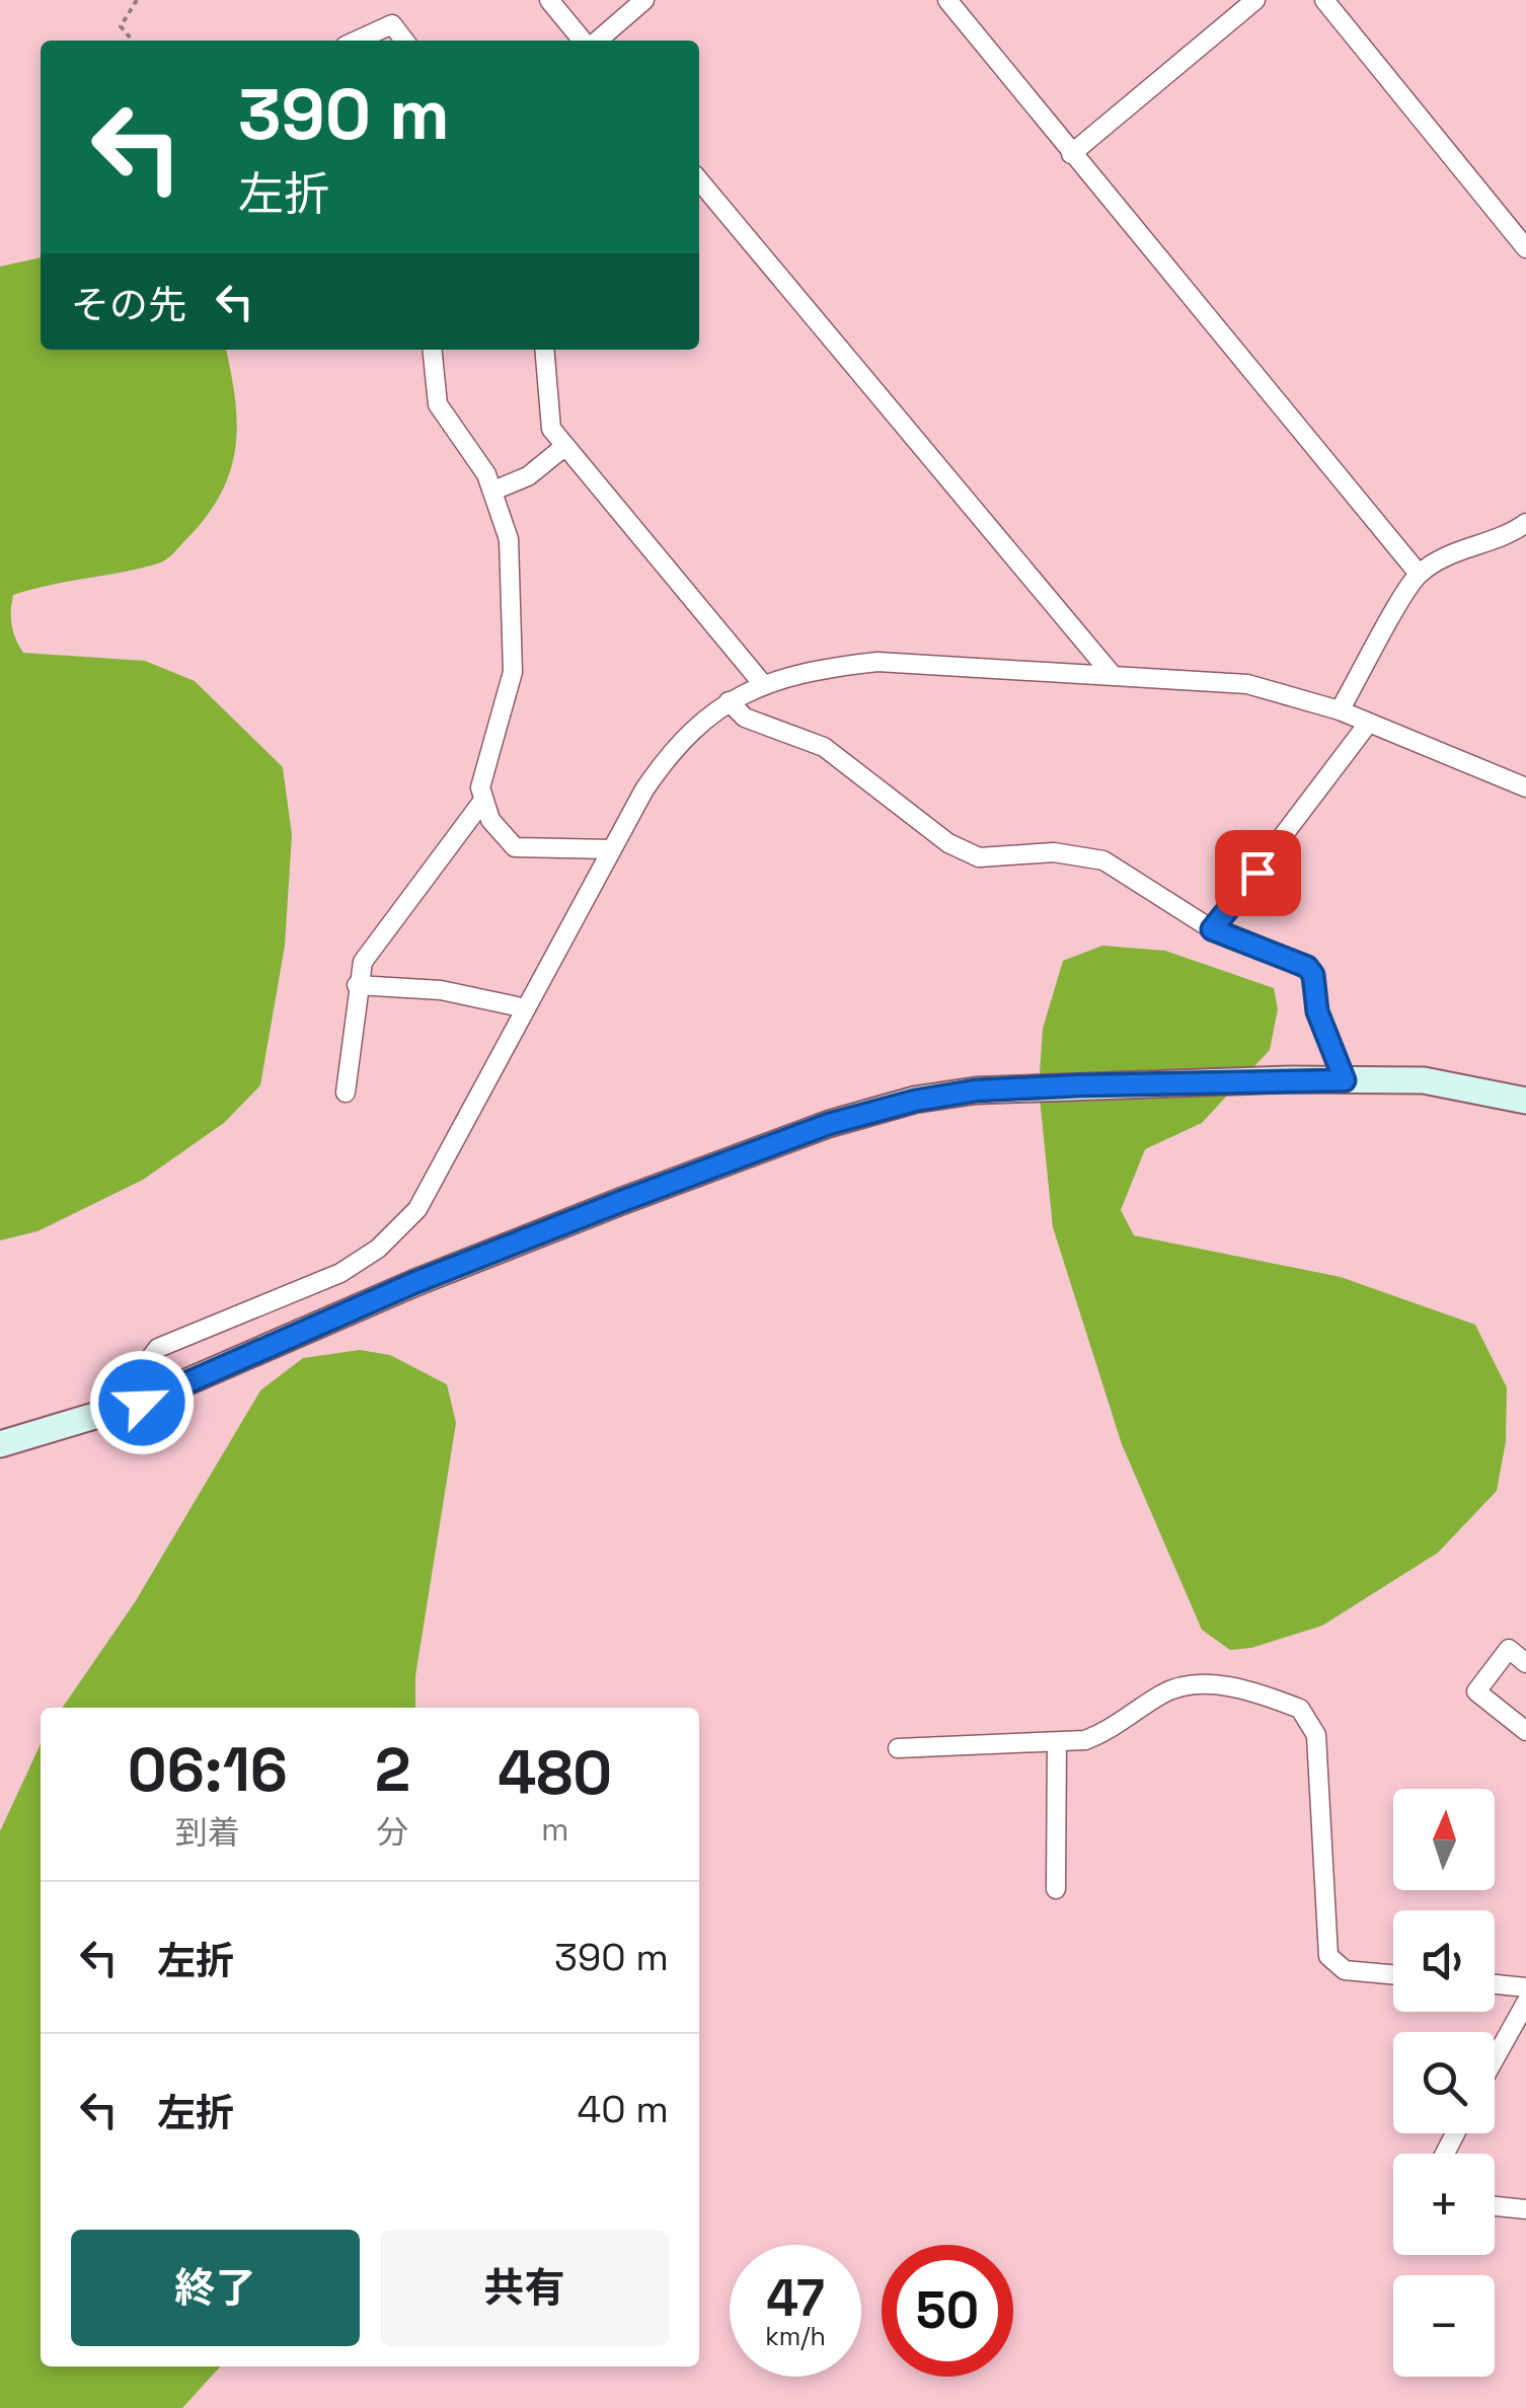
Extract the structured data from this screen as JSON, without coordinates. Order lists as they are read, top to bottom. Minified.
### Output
{"north":"top","page":{"turn":["390 m","左折"],"then":"その先","eta":["06:16","到着","2","分","480","m"],"map_buttons":["+","−"],"list":[{"name":"左折","value":"390 m"},{"name":"左折","value":"40 m"}],"buttons":["終了","共有"],"speed":"47 km/h","limit":"50"}}
